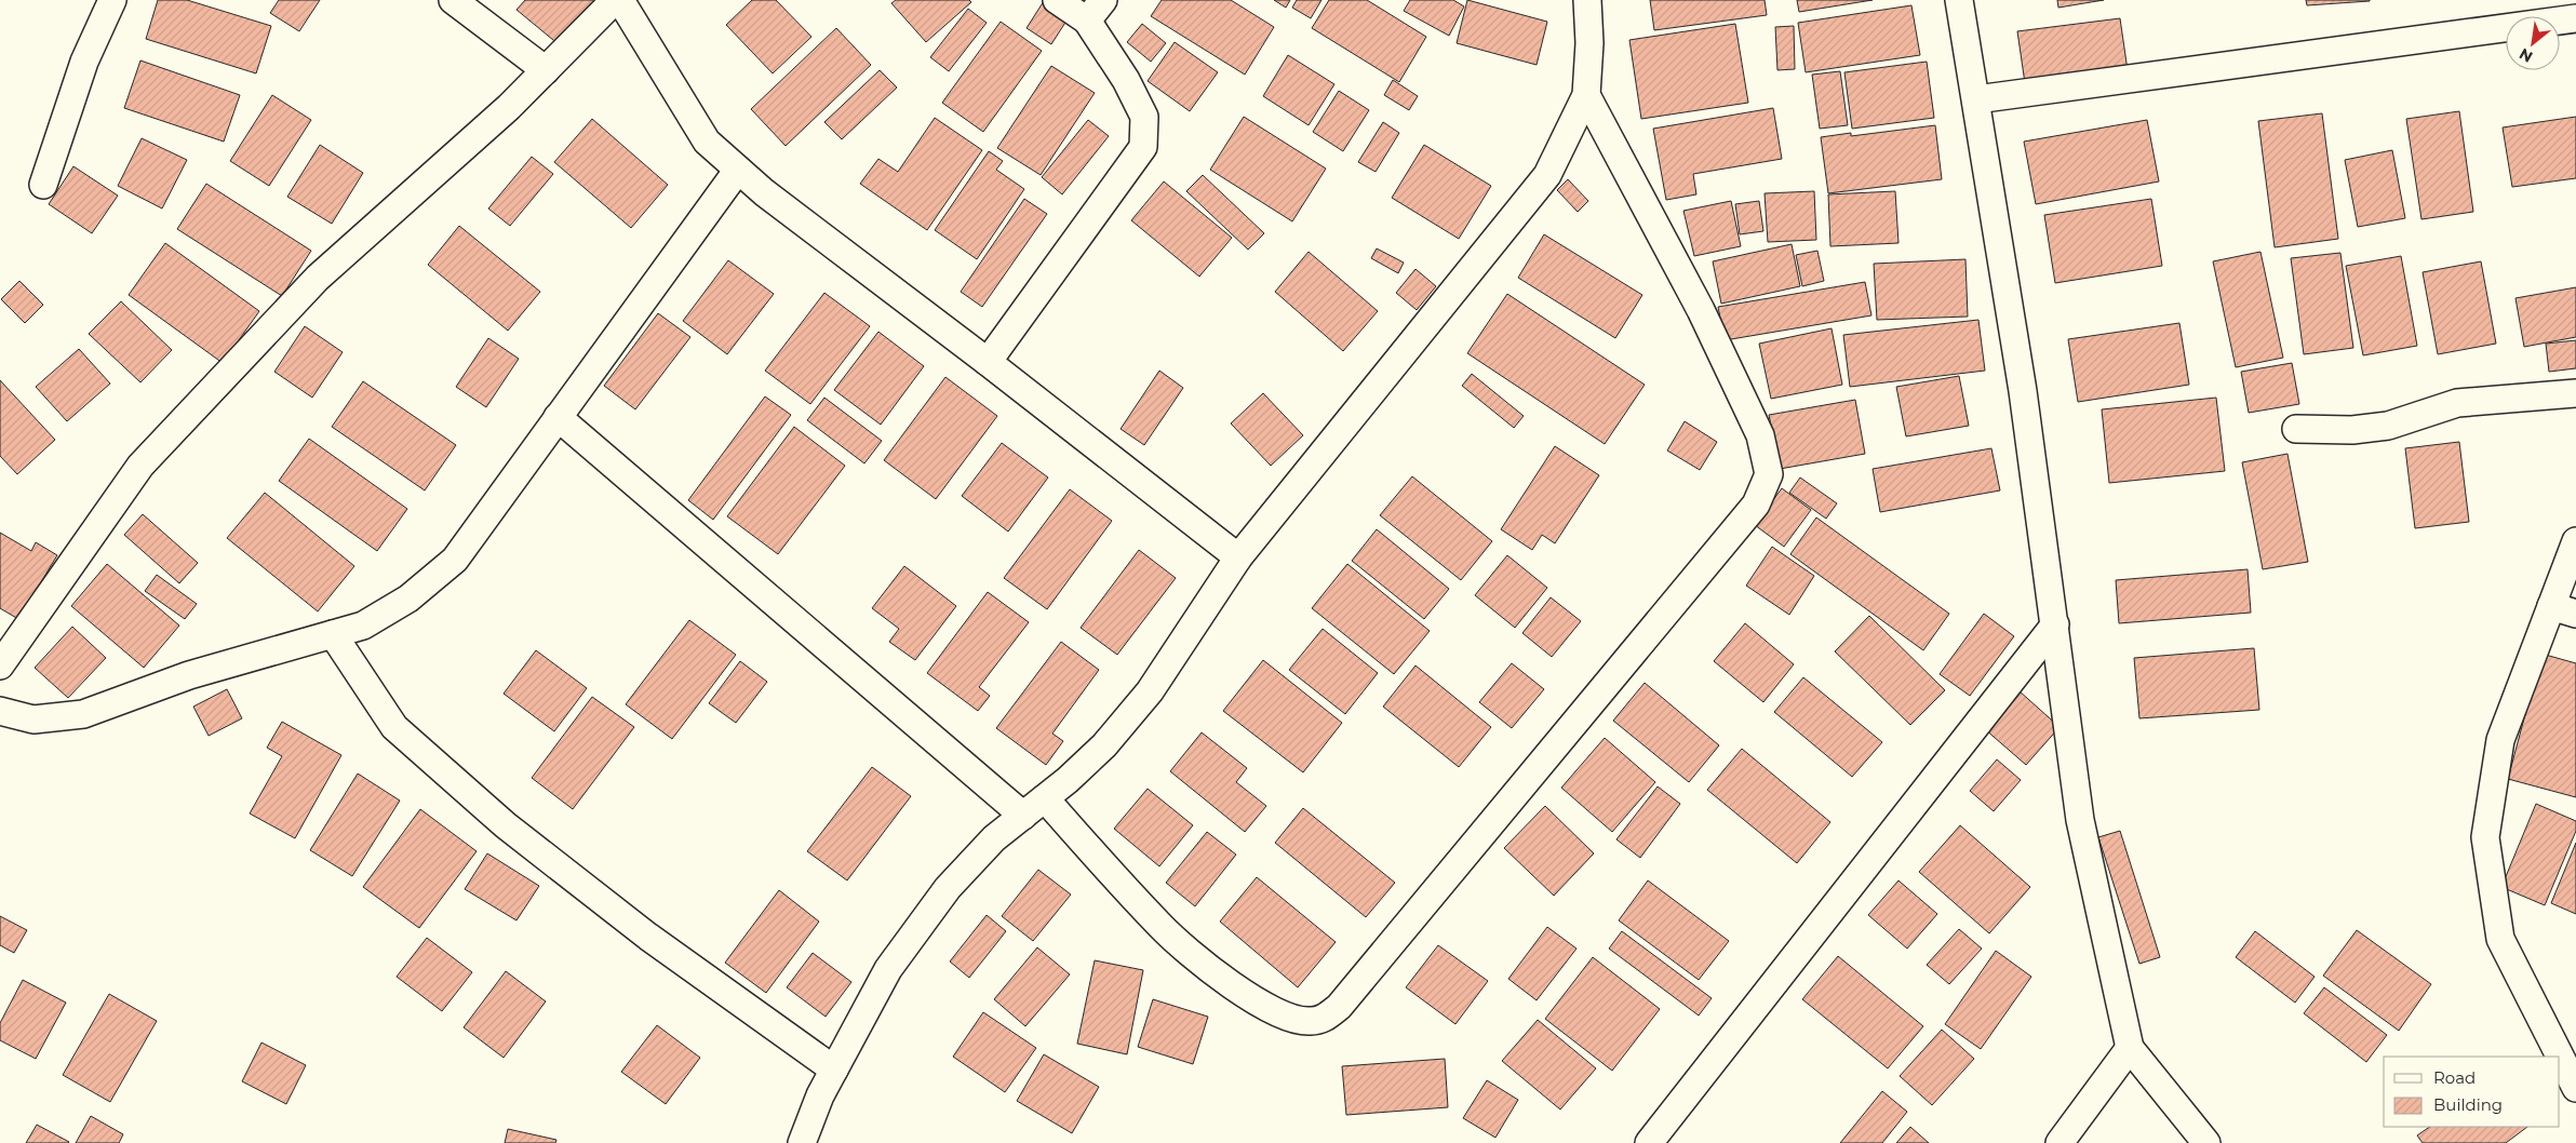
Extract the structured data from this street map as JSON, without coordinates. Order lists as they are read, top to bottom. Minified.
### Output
{"legend":["Road","Building"],"north":"bottom left"}
